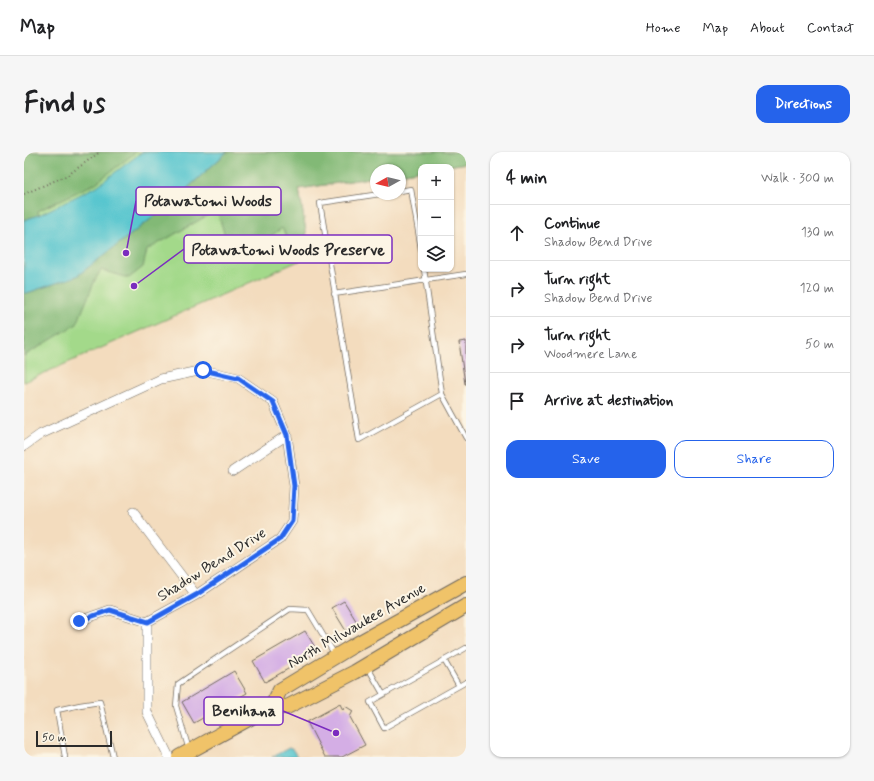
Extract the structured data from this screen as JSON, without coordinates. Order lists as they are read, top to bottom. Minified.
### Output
{"streets":{"main road":["North Milwaukee Avenue"],"street":["Shadow Bend Drive"]},"places":["Potawatomi Woods","Potawatomi Woods Preserve","Benihana"],"scale_bar":"50 m","north":"left","page":{"header":"Map","nav":["Home","Map","About","Contact"],"buttons":["Directions",["Save","Share"]],"title":"Find us","heading":["4 min","Walk · 300 m"],"map_buttons":["+","−"],"list":[["Continue","Shadow Bend Drive","130 m"],["Turn right","Shadow Bend Drive","120 m"],["Turn right","Woodmere Lane","50 m"],"Arrive at destination"],"scale":"50 m"}}
